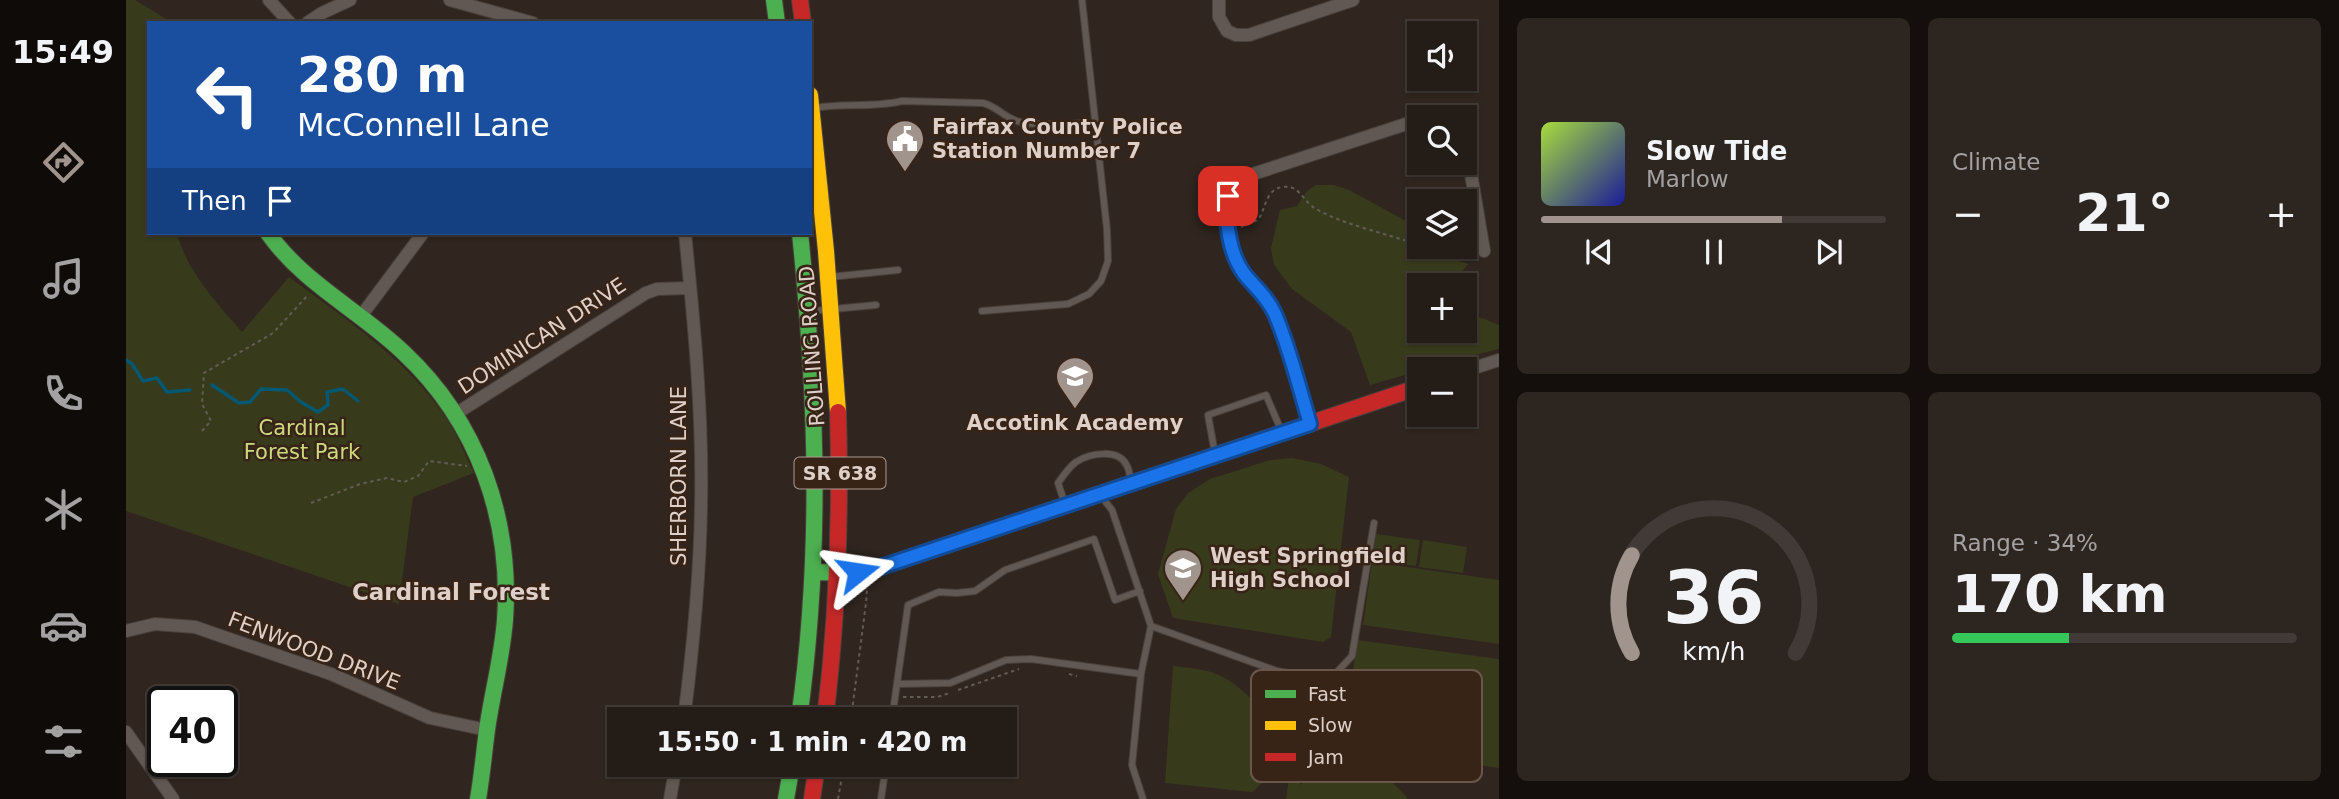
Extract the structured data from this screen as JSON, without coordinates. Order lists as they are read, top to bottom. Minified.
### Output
{"streets":{"street":["DOMINICAN DRIVE","ROLLING ROAD","SR 638","SHERBORN LANE","FENWOOD DRIVE"]},"crossings":[["DOMINICAN DRIVE","SHERBORN LANE"]],"districts":["Cardinal Forest"],"parks":["Cardinal Forest Park"],"places":{"public building":["Fairfax County Police Station Number 7"],"school or university":["Accotink Academy","West Springfield High School"]},"legend":["Fast","Slow","Jam"],"page":{"tabs":"15:49","tile":["Climate",["Range · 34%","170 km"]],"map_buttons":["+","−"],"turn":["280 m","McConnell Lane"],"song":["Slow Tide","Marlow"],"then":"Then","heat":["−","21°","+"],"limit":"40","trip":"15:50 · 1 min · 420 m","gauge":["36","km/h"]}}
